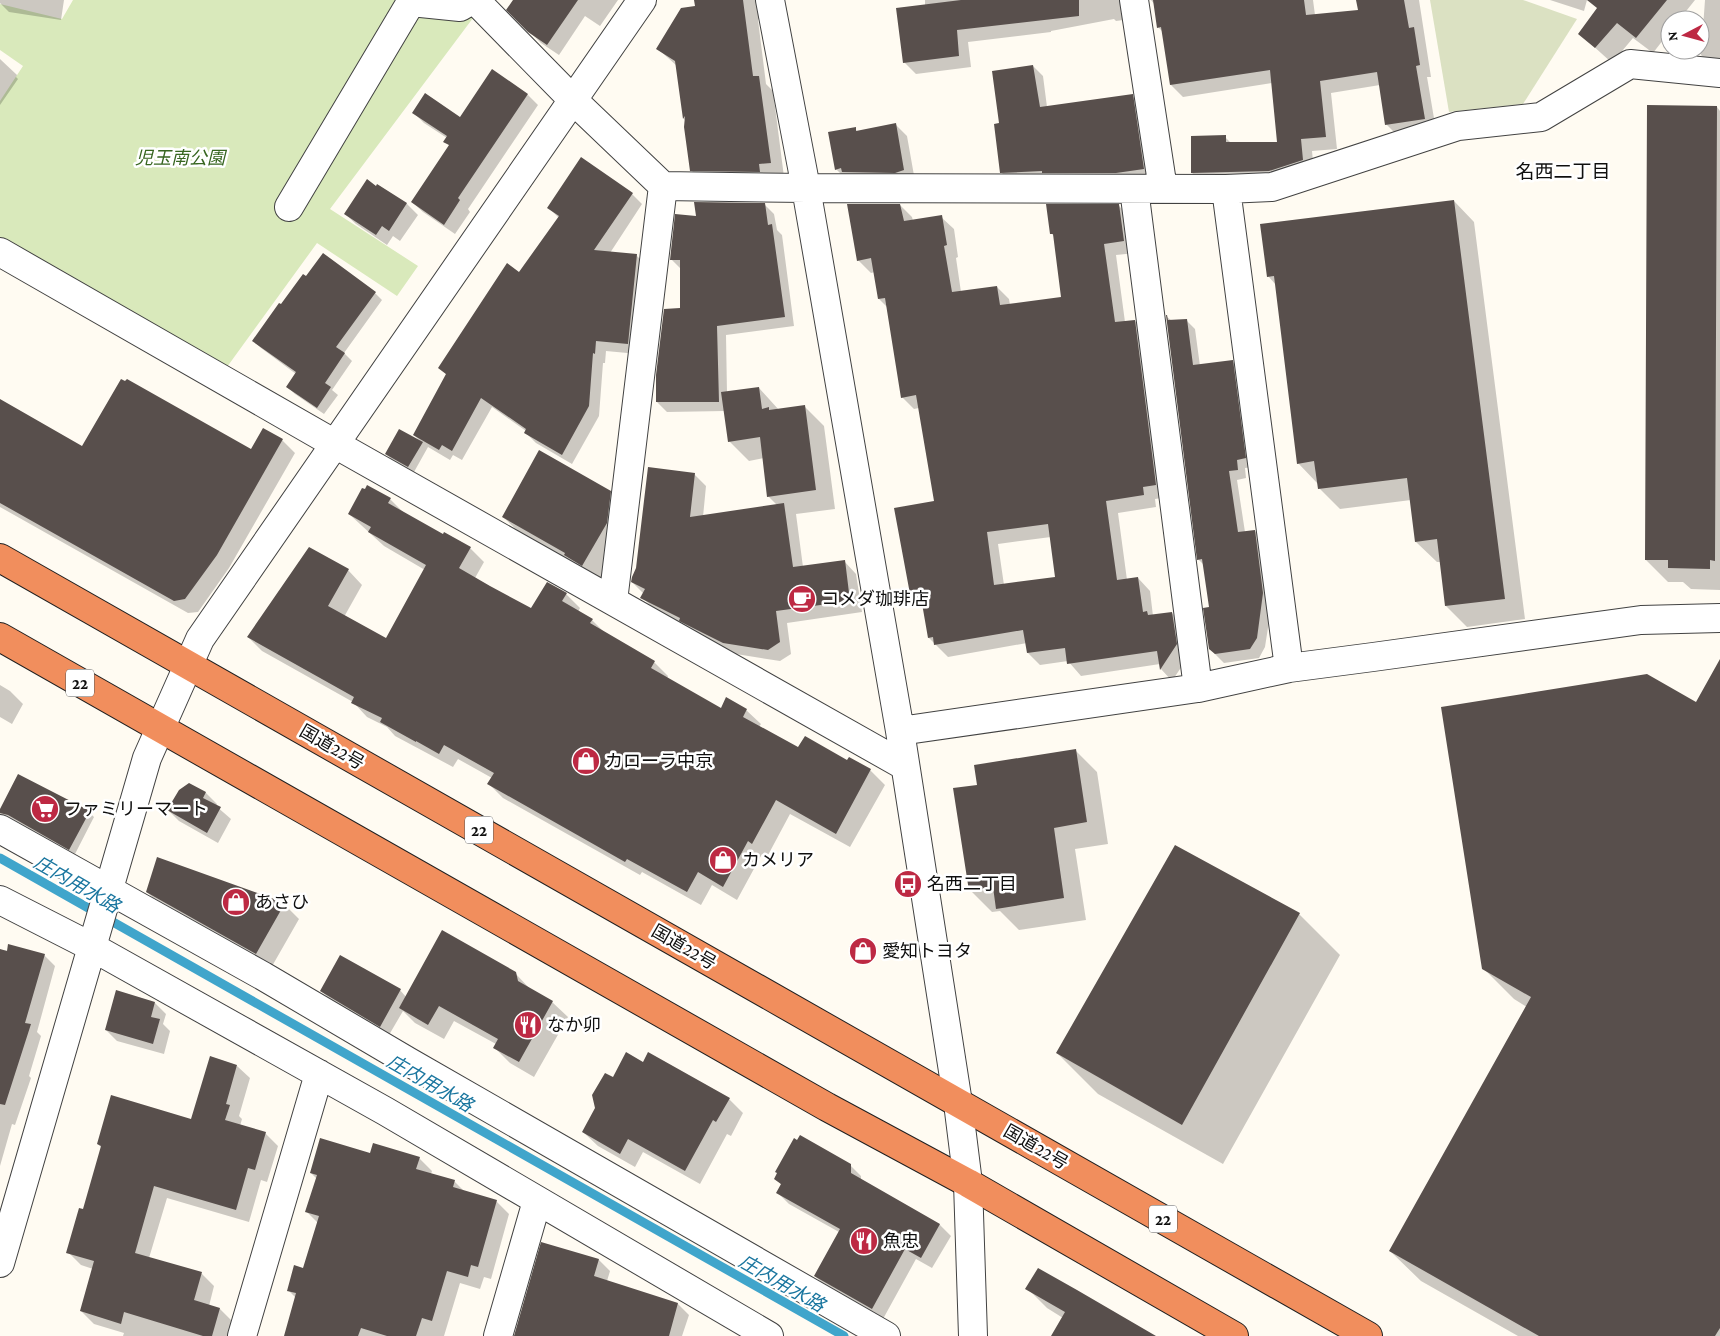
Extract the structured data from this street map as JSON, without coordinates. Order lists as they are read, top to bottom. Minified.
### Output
{"streets":{"highway":["22","国道22号"]},"districts":["名西二丁目"],"water":["庄内用水路"],"parks":["児玉南公園"],"places":{"cafe":["コメダ珈琲店"],"shop":["カローラ中京","カメリア","あさひ","愛知トヨタ"],"supermarket":["ファミリーマート"],"bus stop":["名西二丁目"],"restaurant":["なか卯","魚忠"]},"north":"left"}
